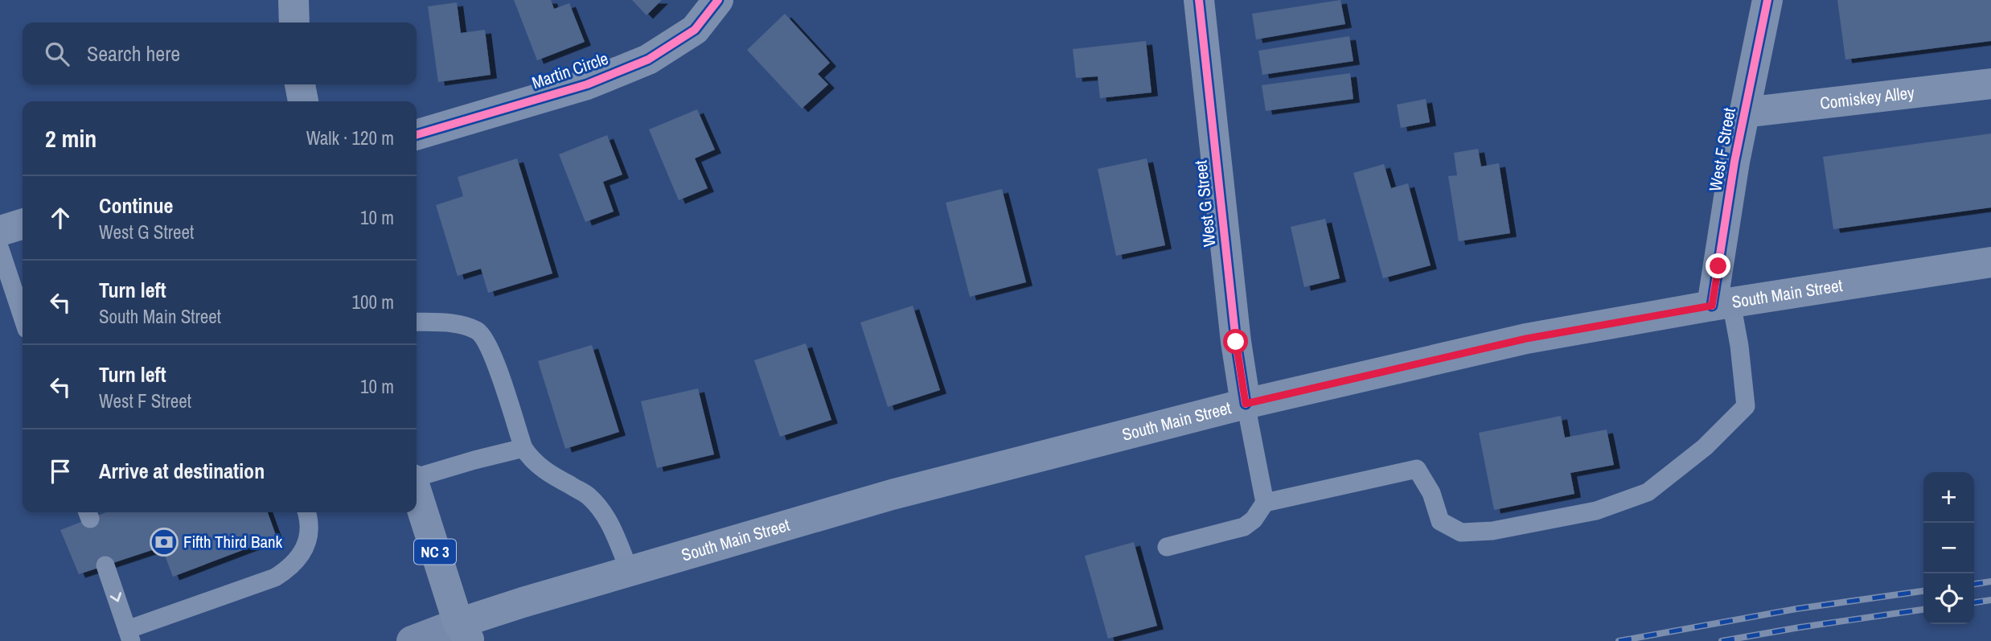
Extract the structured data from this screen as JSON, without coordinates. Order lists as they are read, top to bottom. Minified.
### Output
{"streets":{"main road":["South Main Street","NC 3"],"street":["Martin Circle","Comiskey Alley","West F Street","West G Street"]},"crossings":[["Comiskey Alley","West F Street"],["West F Street","South Main Street"],["West G Street","South Main Street"],["South Main Street","NC 3"]],"places":{"bank":["Fifth Third Bank"]},"page":{"search":"Search here","heading":["2 min","Walk · 120 m"],"list":[["Continue","West G Street","10 m"],["Turn left","South Main Street","100 m"],["Turn left","West F Street","10 m"],"Arrive at destination"],"map_buttons":["+","−"]}}
